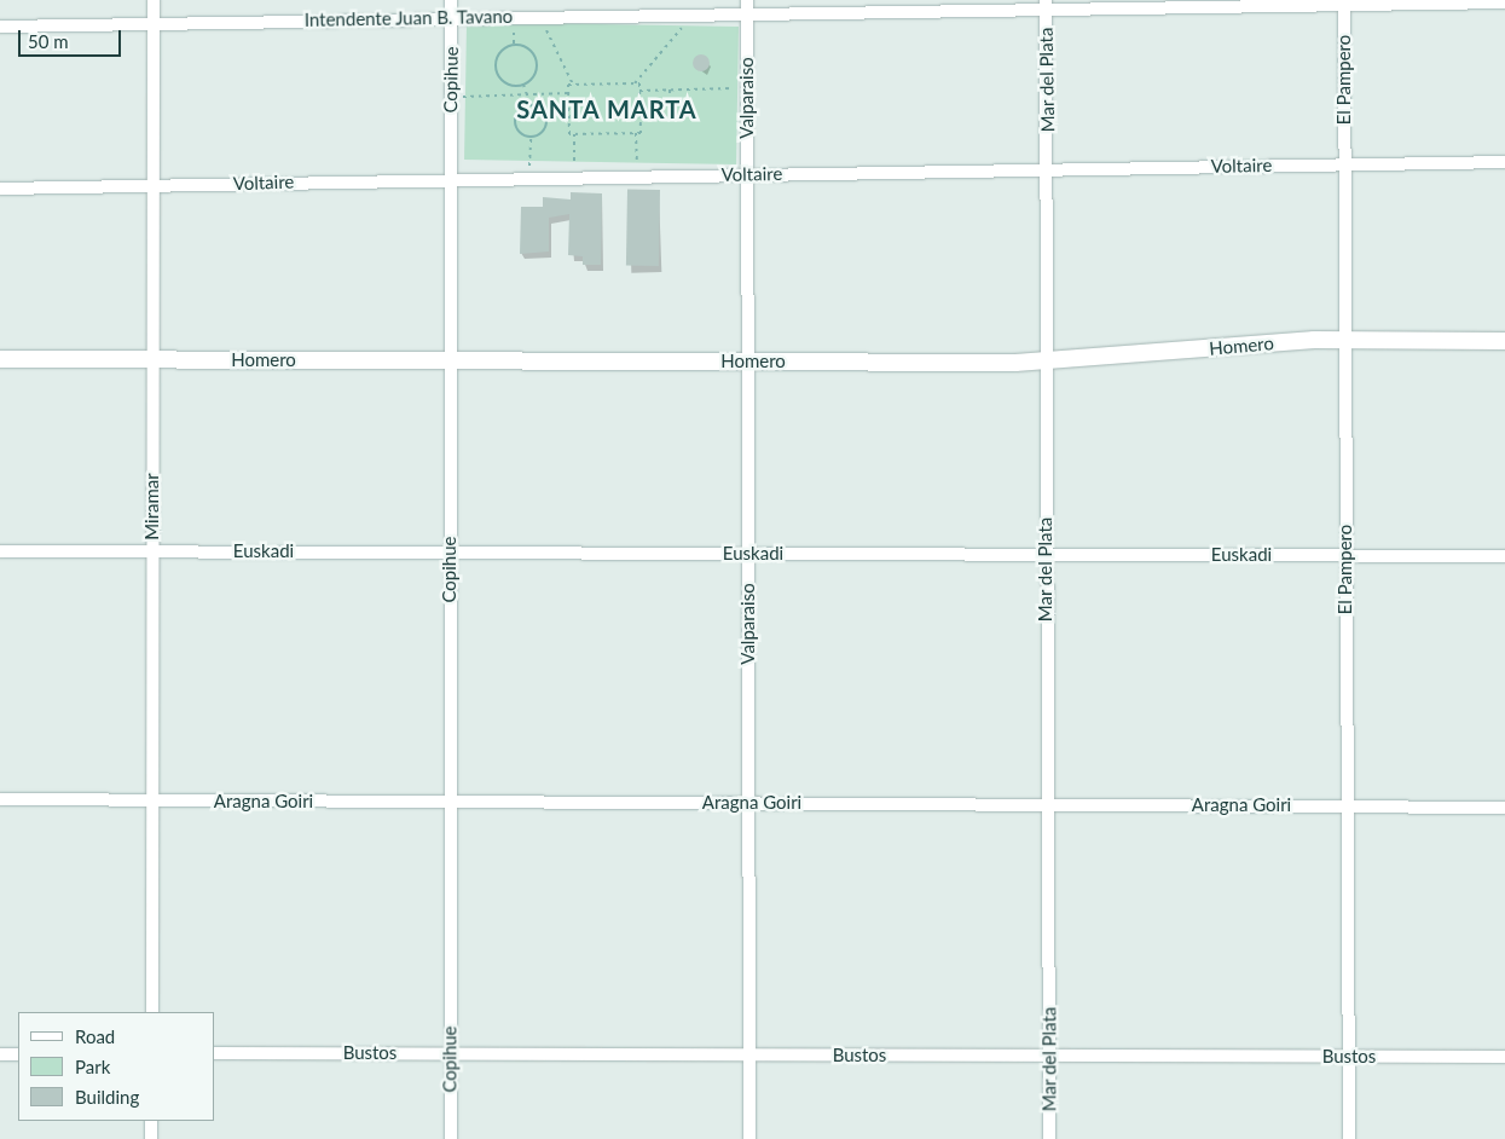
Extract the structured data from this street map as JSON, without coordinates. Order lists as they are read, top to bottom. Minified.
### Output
{"streets":{"main road":["Homero"],"street":["Intendente Juan B. Tavano","Copihue","Mar del Plata","El Pampero","Valparaiso","Voltaire","Miramar","Euskadi","Aragna Goiri","Bustos"]},"crossings":[["Intendente Juan B. Tavano","Copihue"],["Intendente Juan B. Tavano","Mar del Plata"],["Intendente Juan B. Tavano","El Pampero"],["Intendente Juan B. Tavano","Valparaiso"],["Intendente Juan B. Tavano","Miramar"],["Copihue","Voltaire"],["Copihue","Homero"],["Copihue","Euskadi"],["Copihue","Aragna Goiri"],["Copihue","Bustos"],["Mar del Plata","Voltaire"],["Mar del Plata","Homero"],["Mar del Plata","Euskadi"],["Mar del Plata","Aragna Goiri"],["Mar del Plata","Bustos"],["El Pampero","Voltaire"],["El Pampero","Homero"],["El Pampero","Euskadi"],["El Pampero","Aragna Goiri"],["El Pampero","Bustos"],["Valparaiso","Voltaire"],["Valparaiso","Homero"],["Valparaiso","Euskadi"],["Valparaiso","Aragna Goiri"],["Valparaiso","Bustos"],["Voltaire","Miramar"],["Homero","Miramar"],["Miramar","Euskadi"],["Miramar","Aragna Goiri"]],"districts":["SANTA MARTA"],"legend":["Road","Park","Building"],"scale_bar":"50 m"}
